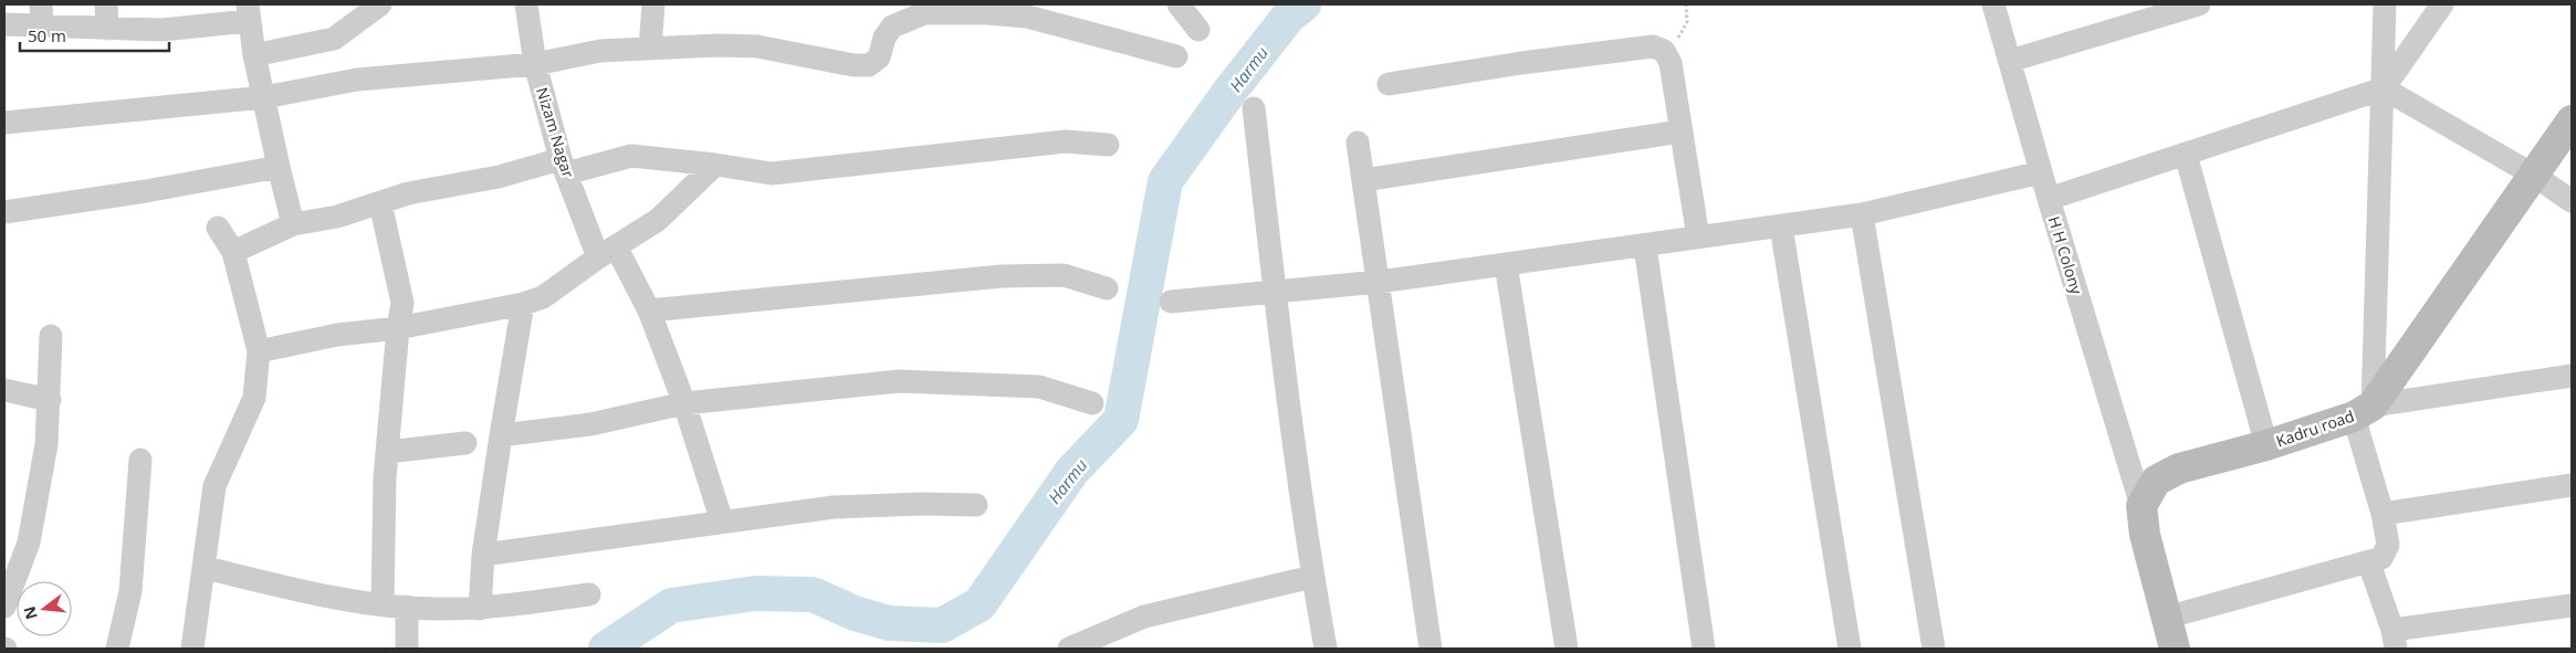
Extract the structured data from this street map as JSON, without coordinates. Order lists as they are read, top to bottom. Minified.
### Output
{"streets":{"main road":["Kadru road"],"street":["Nizam Nagar","H H Colony"]},"crossings":[["H H Colony","Kadru road"]],"water":["Harmu"],"scale_bar":"50 m","north":"left"}
